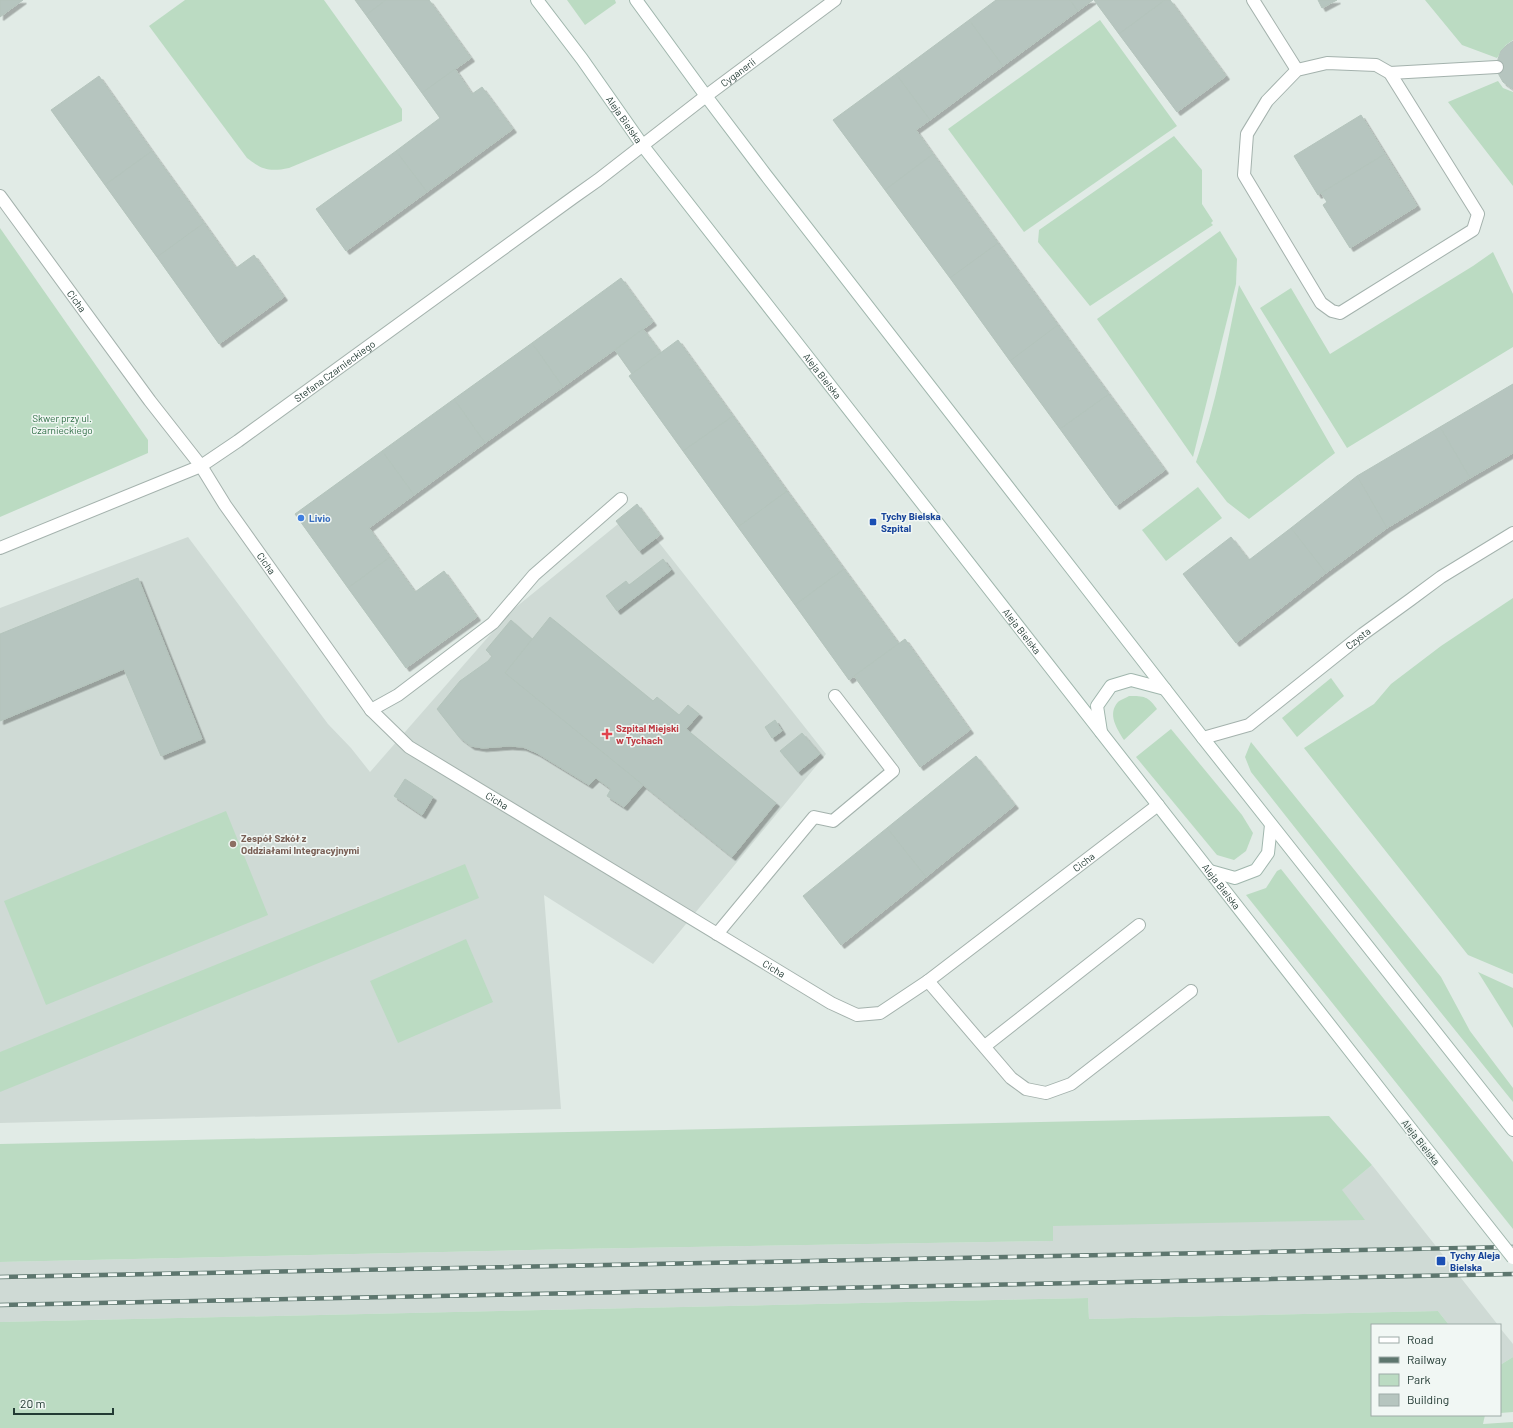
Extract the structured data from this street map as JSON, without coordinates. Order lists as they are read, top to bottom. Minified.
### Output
{"streets":{"main road":["Cyganerii","Aleja Bielska","Cicha","Stefana Czarnieckiego","Czysta"]},"crossings":[["Cyganerii","Aleja Bielska"],["Cyganerii","Stefana Czarnieckiego"],["Aleja Bielska","Cicha"],["Aleja Bielska","Stefana Czarnieckiego"],["Cicha","Stefana Czarnieckiego"]],"parks":["Skwer przy ul. Czarnieckiego"],"places":{"other":["Livio","Zespół Szkół z Oddziałami Integracyjnymi"],"transit":["Tychy Bielska Szpital","Tychy Aleja Bielska"],"health":["Szpital Miejski w Tychach"]},"legend":["Road","Railway","Park","Building"],"scale_bar":"20 m"}
